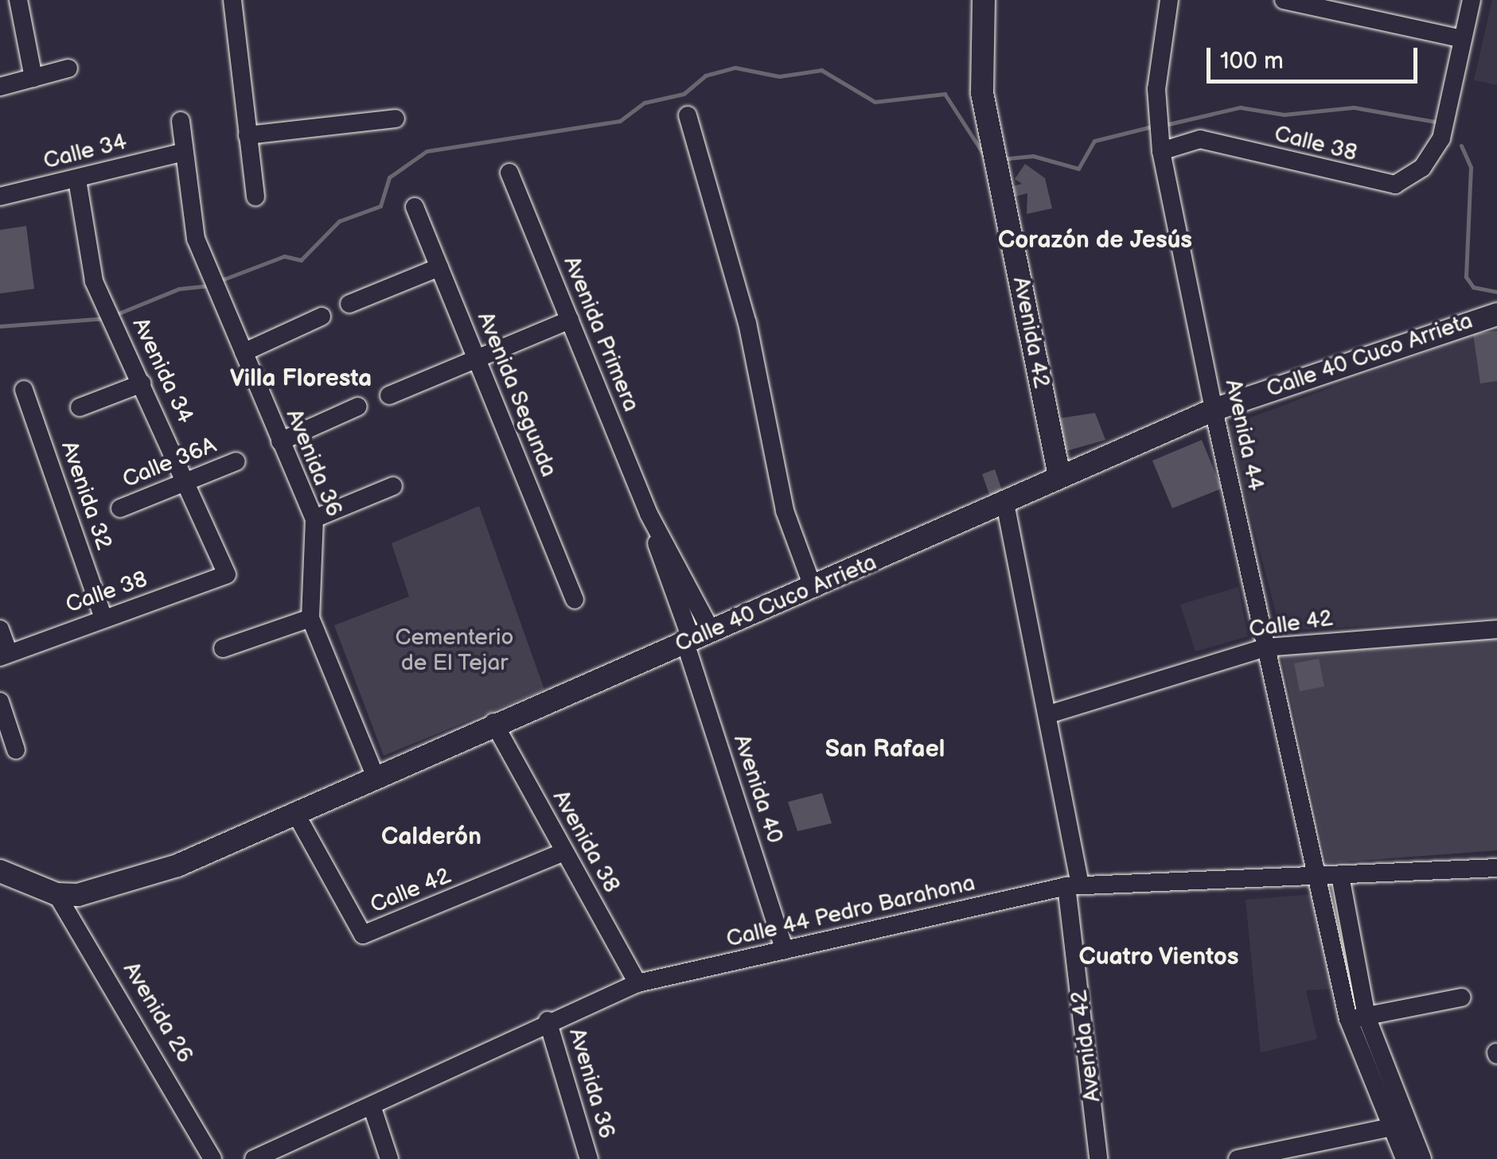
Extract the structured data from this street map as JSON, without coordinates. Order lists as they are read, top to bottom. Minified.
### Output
{"streets":{"main road":["Avenida 42","Calle 40 Cuco Arrieta"],"street":["Calle 38","Calle 34","Avenida Primera","Avenida 34","Avenida Segunda","Avenida 44","Calle 36A","Avenida 36","Avenida 32","Calle 42","Avenida 40","Avenida 38","Calle 44 Pedro Barahona","Avenida 26"]},"crossings":[["Calle 38","Avenida 34"],["Calle 38","Avenida 44"],["Calle 38","Avenida 32"],["Calle 34","Avenida 34"],["Calle 34","Avenida 36"],["Avenida 42","Calle 40 Cuco Arrieta"],["Avenida 42","Calle 42"],["Avenida 42","Calle 44 Pedro Barahona"],["Avenida Primera","Calle 40 Cuco Arrieta"],["Avenida Primera","Avenida 40"],["Calle 40 Cuco Arrieta","Avenida 44"],["Calle 40 Cuco Arrieta","Avenida 36"],["Calle 40 Cuco Arrieta","Calle 42"],["Calle 40 Cuco Arrieta","Avenida 40"],["Calle 40 Cuco Arrieta","Avenida 38"],["Calle 40 Cuco Arrieta","Avenida 26"],["Avenida 34","Calle 36A"],["Avenida 44","Calle 42"],["Avenida 44","Calle 44 Pedro Barahona"],["Avenida 36","Calle 44 Pedro Barahona"],["Calle 42","Avenida 38"],["Avenida 40","Calle 44 Pedro Barahona"],["Avenida 38","Calle 44 Pedro Barahona"]],"districts":["Corazón de Jesús","Villa Floresta","San Rafael","Calderón","Cuatro Vientos"],"parks":["Cementerio de El Tejar"],"scale_bar":"100 m"}
